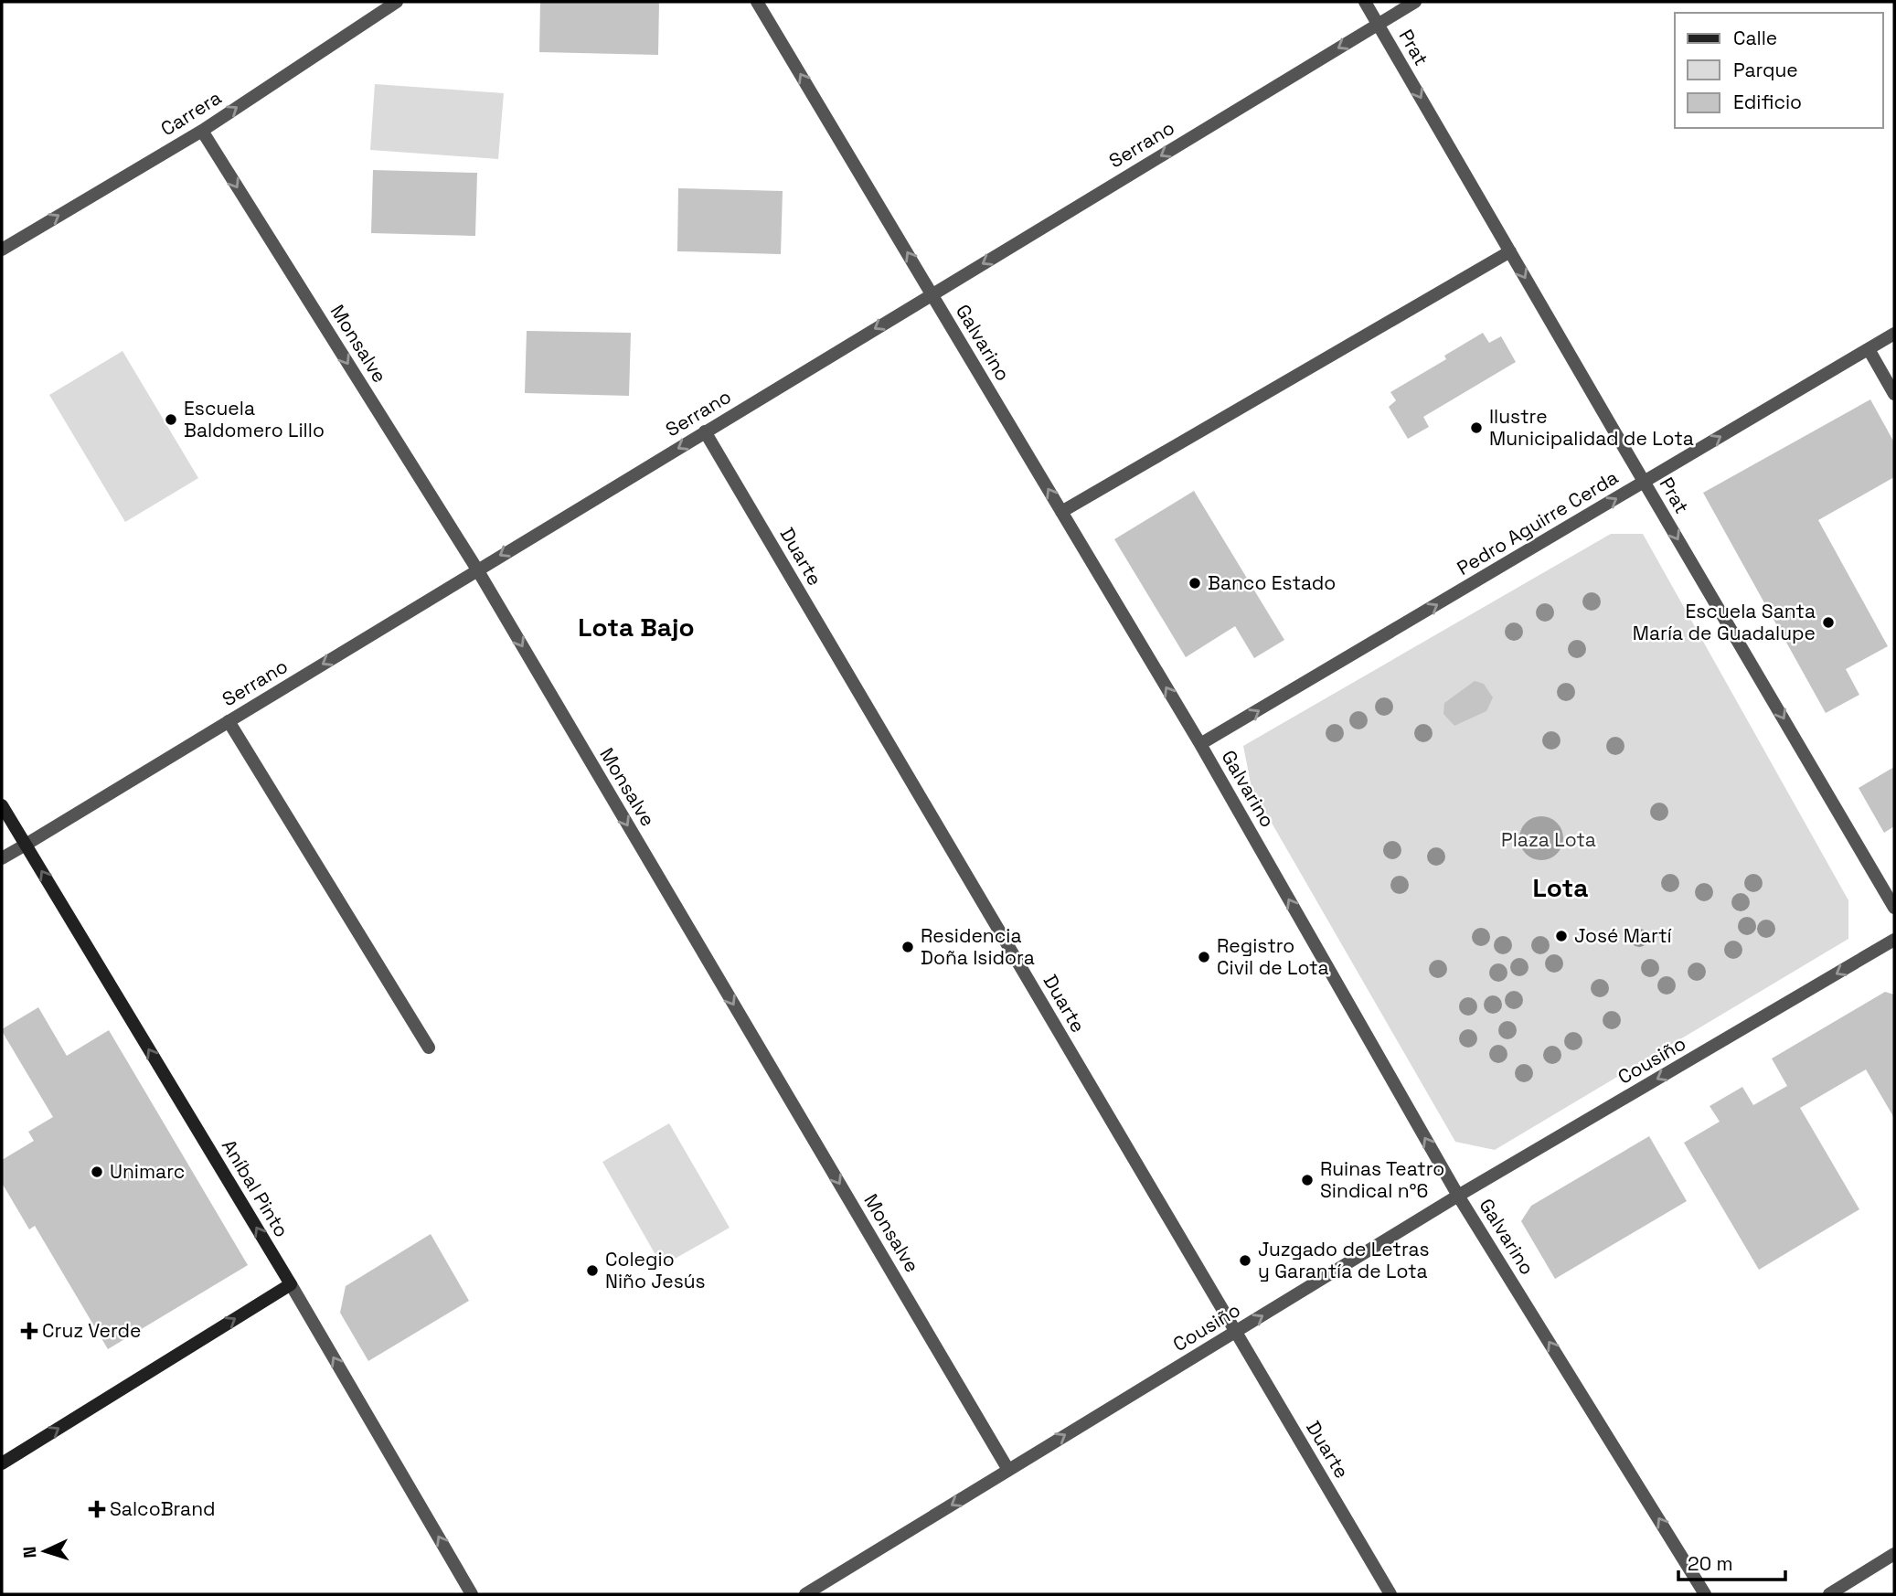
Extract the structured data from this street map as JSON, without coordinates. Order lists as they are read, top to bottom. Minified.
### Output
{"streets":{"main road":["Aníbal Pinto"],"street":["Prat","Carrera","Serrano","Galvarino","Monsalve","Pedro Aguirre Cerda","Duarte","Cousiño"]},"crossings":[["Prat","Serrano"],["Prat","Pedro Aguirre Cerda"],["Carrera","Monsalve"],["Serrano","Galvarino"],["Serrano","Monsalve"],["Serrano","Duarte"],["Serrano","Aníbal Pinto"],["Galvarino","Pedro Aguirre Cerda"],["Galvarino","Cousiño"],["Monsalve","Cousiño"],["Duarte","Cousiño"]],"one_way":["Prat","Carrera","Serrano","Galvarino","Monsalve","Pedro Aguirre Cerda","Aníbal Pinto"],"districts":["Lota Bajo","Lota"],"parks":["Plaza Lota"],"places":{"other":["Escuela Baldomero Lillo","Ilustre Municipalidad de Lota","Banco Estado","Escuela Santa María de Guadalupe","José Martí","Residencia Doña Isidora","Registro Civil de Lota","Unimarc","Ruinas Teatro Sindical n°6","Juzgado de Letras y Garantía de Lota","Colegio Niño Jesús"],"health":["Cruz Verde","SalcoBrand"]},"legend":["Calle","Parque","Edificio"],"scale_bar":"20 m","north":"left"}
